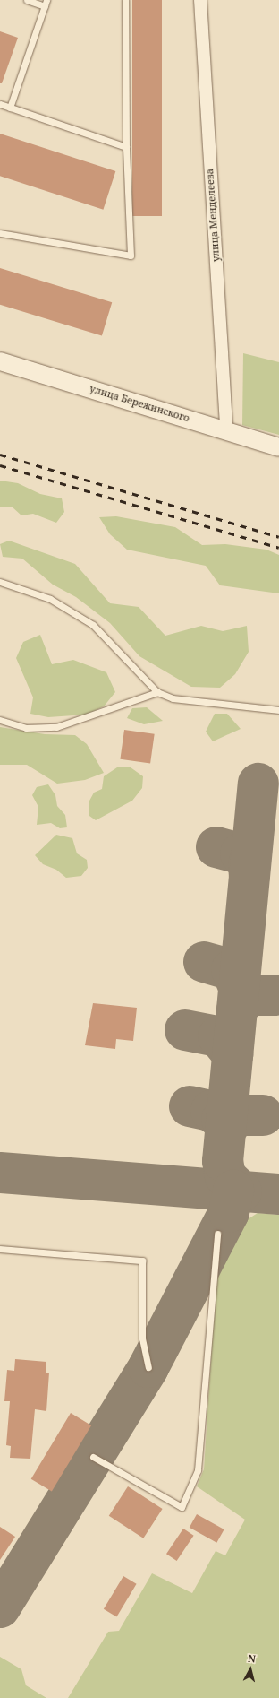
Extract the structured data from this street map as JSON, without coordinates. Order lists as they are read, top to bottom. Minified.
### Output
{"streets":{"main road":["улица Бережинского"],"street":["улица Менделеева"]},"crossings":[["улица Менделеева","улица Бережинского"]],"north":"top"}
